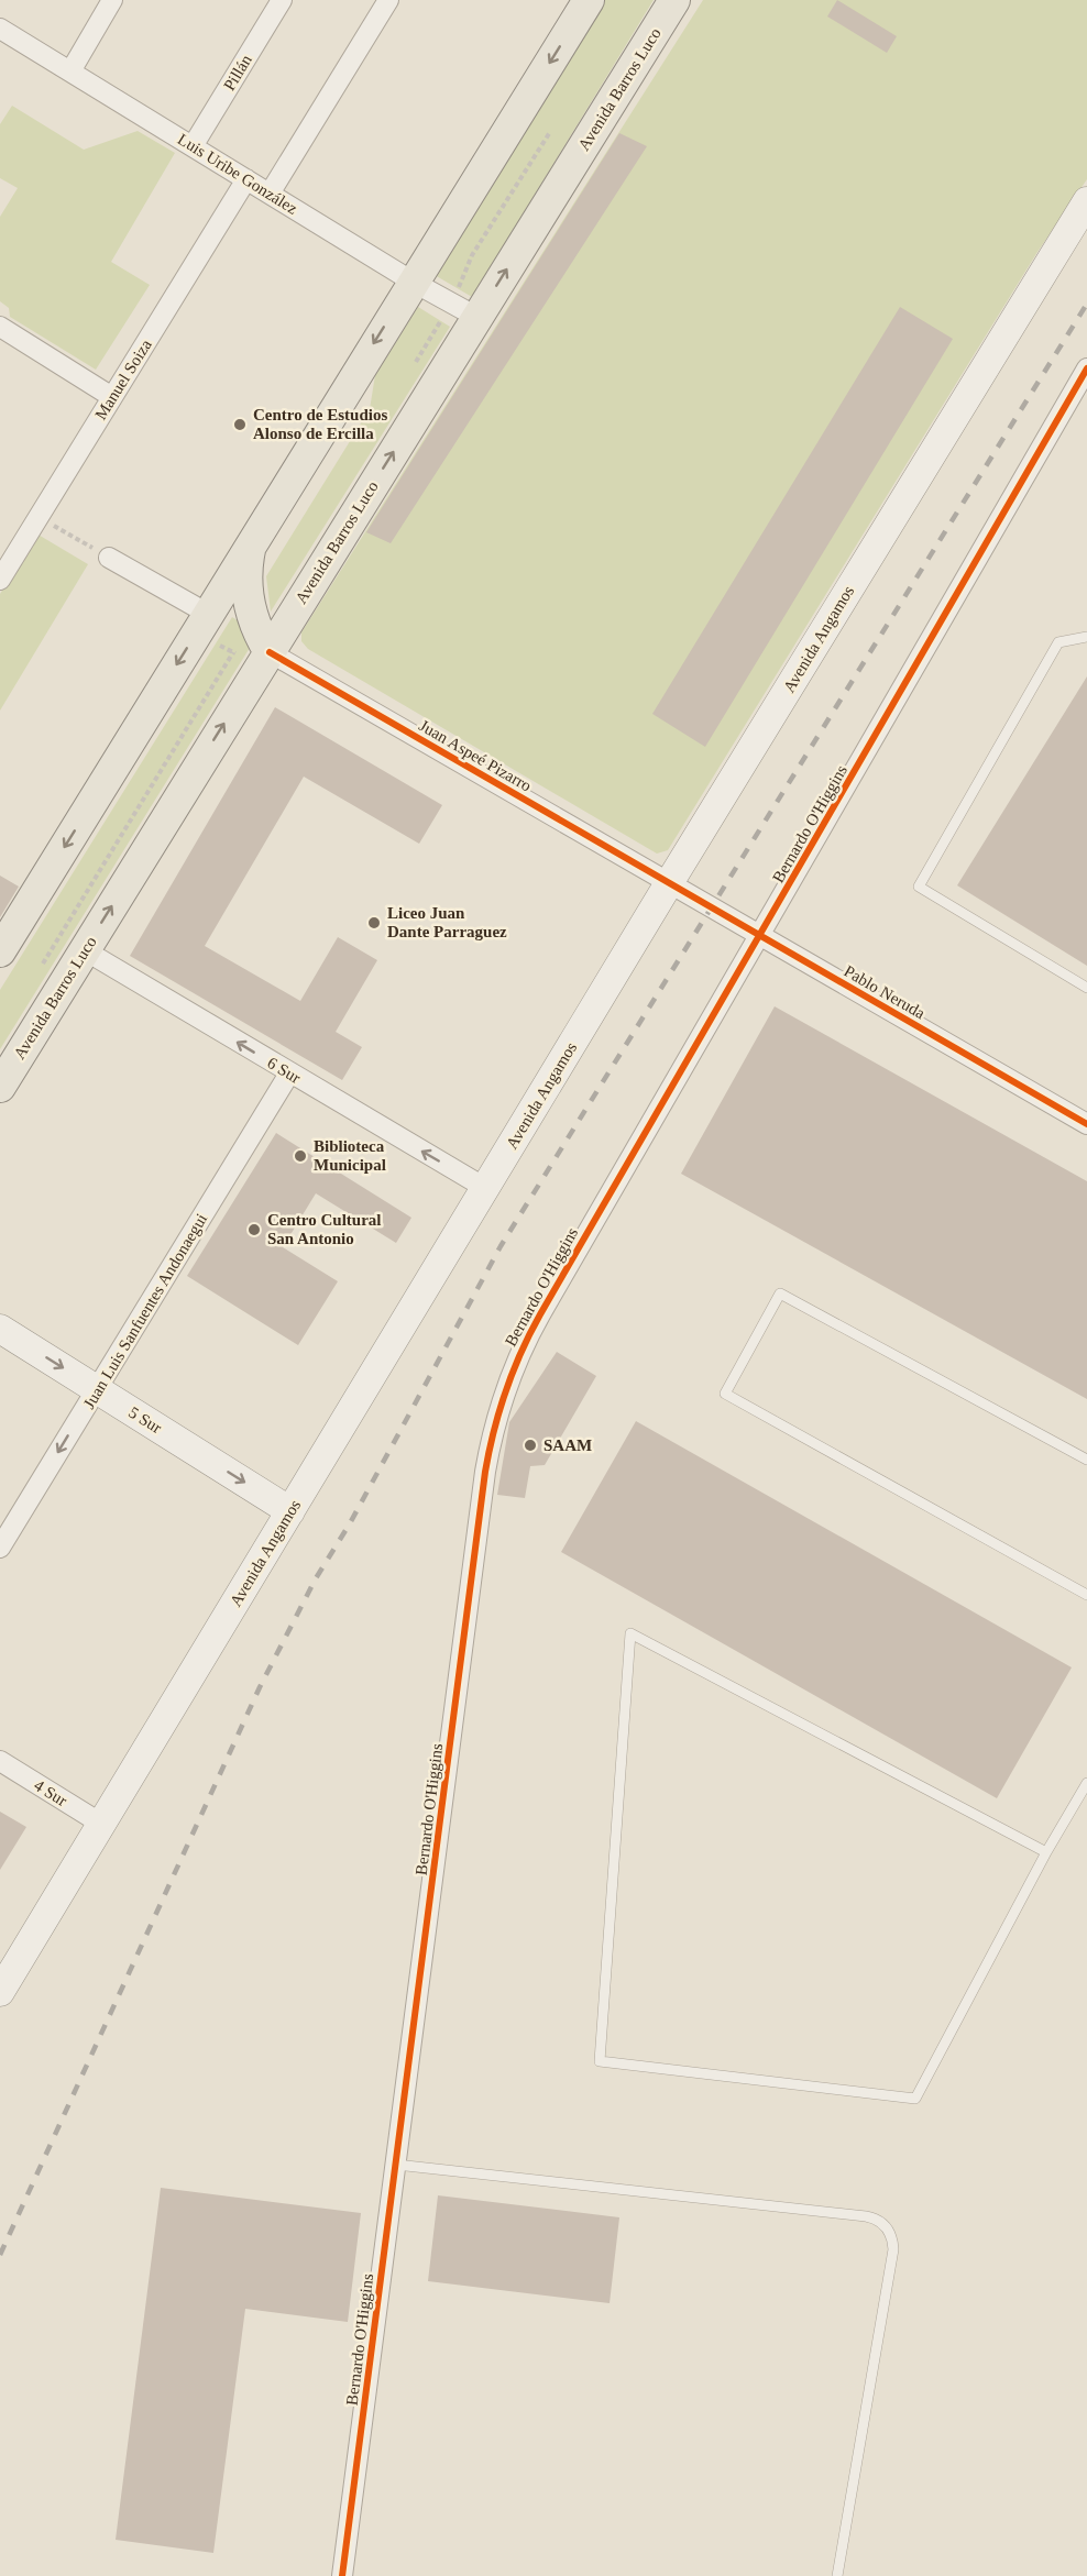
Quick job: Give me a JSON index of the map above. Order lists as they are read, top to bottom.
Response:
{
  "streets": {
    "main road": ["Avenida Barros Luco"],
    "street": [
      "Pillán",
      "Luis Uribe González",
      "Manuel Soiza",
      "Avenida Angamos",
      "Juan Aspeé Pizarro",
      "Bernardo O'Higgins",
      "Pablo Neruda",
      "6 Sur",
      "Juan Luis Sanfuentes Andonaegui",
      "5 Sur",
      "4 Sur"
    ]
  },
  "crossings": [
    ["Pillán", "Luis Uribe González"],
    ["Avenida Barros Luco", "Luis Uribe González"],
    ["Avenida Barros Luco", "Juan Aspeé Pizarro"],
    ["Avenida Barros Luco", "6 Sur"],
    ["Luis Uribe González", "Manuel Soiza"],
    ["Avenida Angamos", "Juan Aspeé Pizarro"],
    ["Avenida Angamos", "Pablo Neruda"],
    ["Avenida Angamos", "6 Sur"],
    ["Avenida Angamos", "5 Sur"],
    ["Avenida Angamos", "4 Sur"],
    ["Juan Aspeé Pizarro", "Pablo Neruda"],
    ["Bernardo O'Higgins", "Pablo Neruda"],
    ["6 Sur", "Juan Luis Sanfuentes Andonaegui"],
    ["Juan Luis Sanfuentes Andonaegui", "5 Sur"]
  ],
  "one_way": ["6 Sur", "5 Sur"],
  "places": [
    "Centro de Estudios Alonso de Ercilla",
    "Liceo Juan Dante Parraguez",
    "Biblioteca Municipal",
    "Centro Cultural San Antonio",
    "SAAM"
  ]
}
